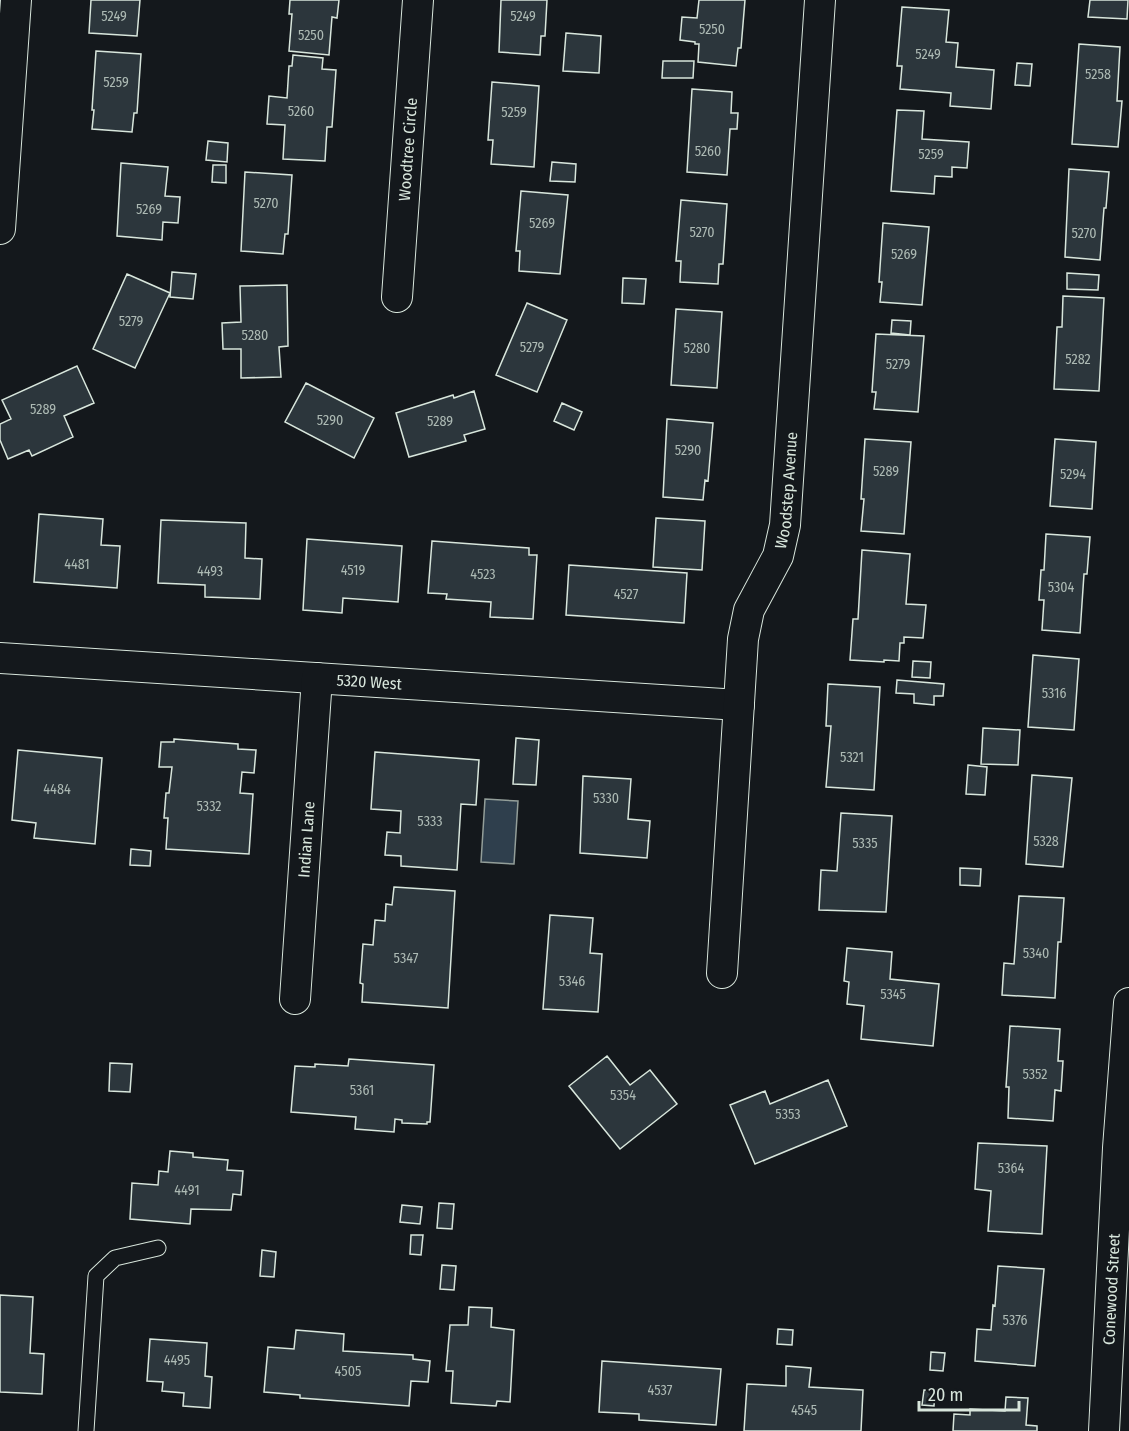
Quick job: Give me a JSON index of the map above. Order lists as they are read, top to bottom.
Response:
{
  "streets": {
    "street": [
      "Woodtree Circle",
      "Woodstep Avenue",
      "5320 West",
      "Indian Lane",
      "Conewood Street"
    ]
  },
  "crossings": [
    ["Woodstep Avenue", "5320 West"],
    ["5320 West", "Indian Lane"]
  ],
  "house_numbers": [
    "5249",
    "5249",
    "5250",
    "5250",
    "5249",
    "5258",
    "5259",
    "5260",
    "5259",
    "5260",
    "5259",
    "5270",
    "5269",
    "5269",
    "5270",
    "5270",
    "5269",
    "5279",
    "5280",
    "5279",
    "5280",
    "5282",
    "5279",
    "5289",
    "5290",
    "5289",
    "5290",
    "5289",
    "5294",
    "4481",
    "4519",
    "4493",
    "4523",
    "5304",
    "4527",
    "5316",
    "5321",
    "4484",
    "5330",
    "5332",
    "5333",
    "5328",
    "5335",
    "5340",
    "5347",
    "5346",
    "5345",
    "5352",
    "5361",
    "5354",
    "5353",
    "5364",
    "4491",
    "5376",
    "4495",
    "4505",
    "4537",
    "4545"
  ],
  "scale_bar": "20 m"
}
